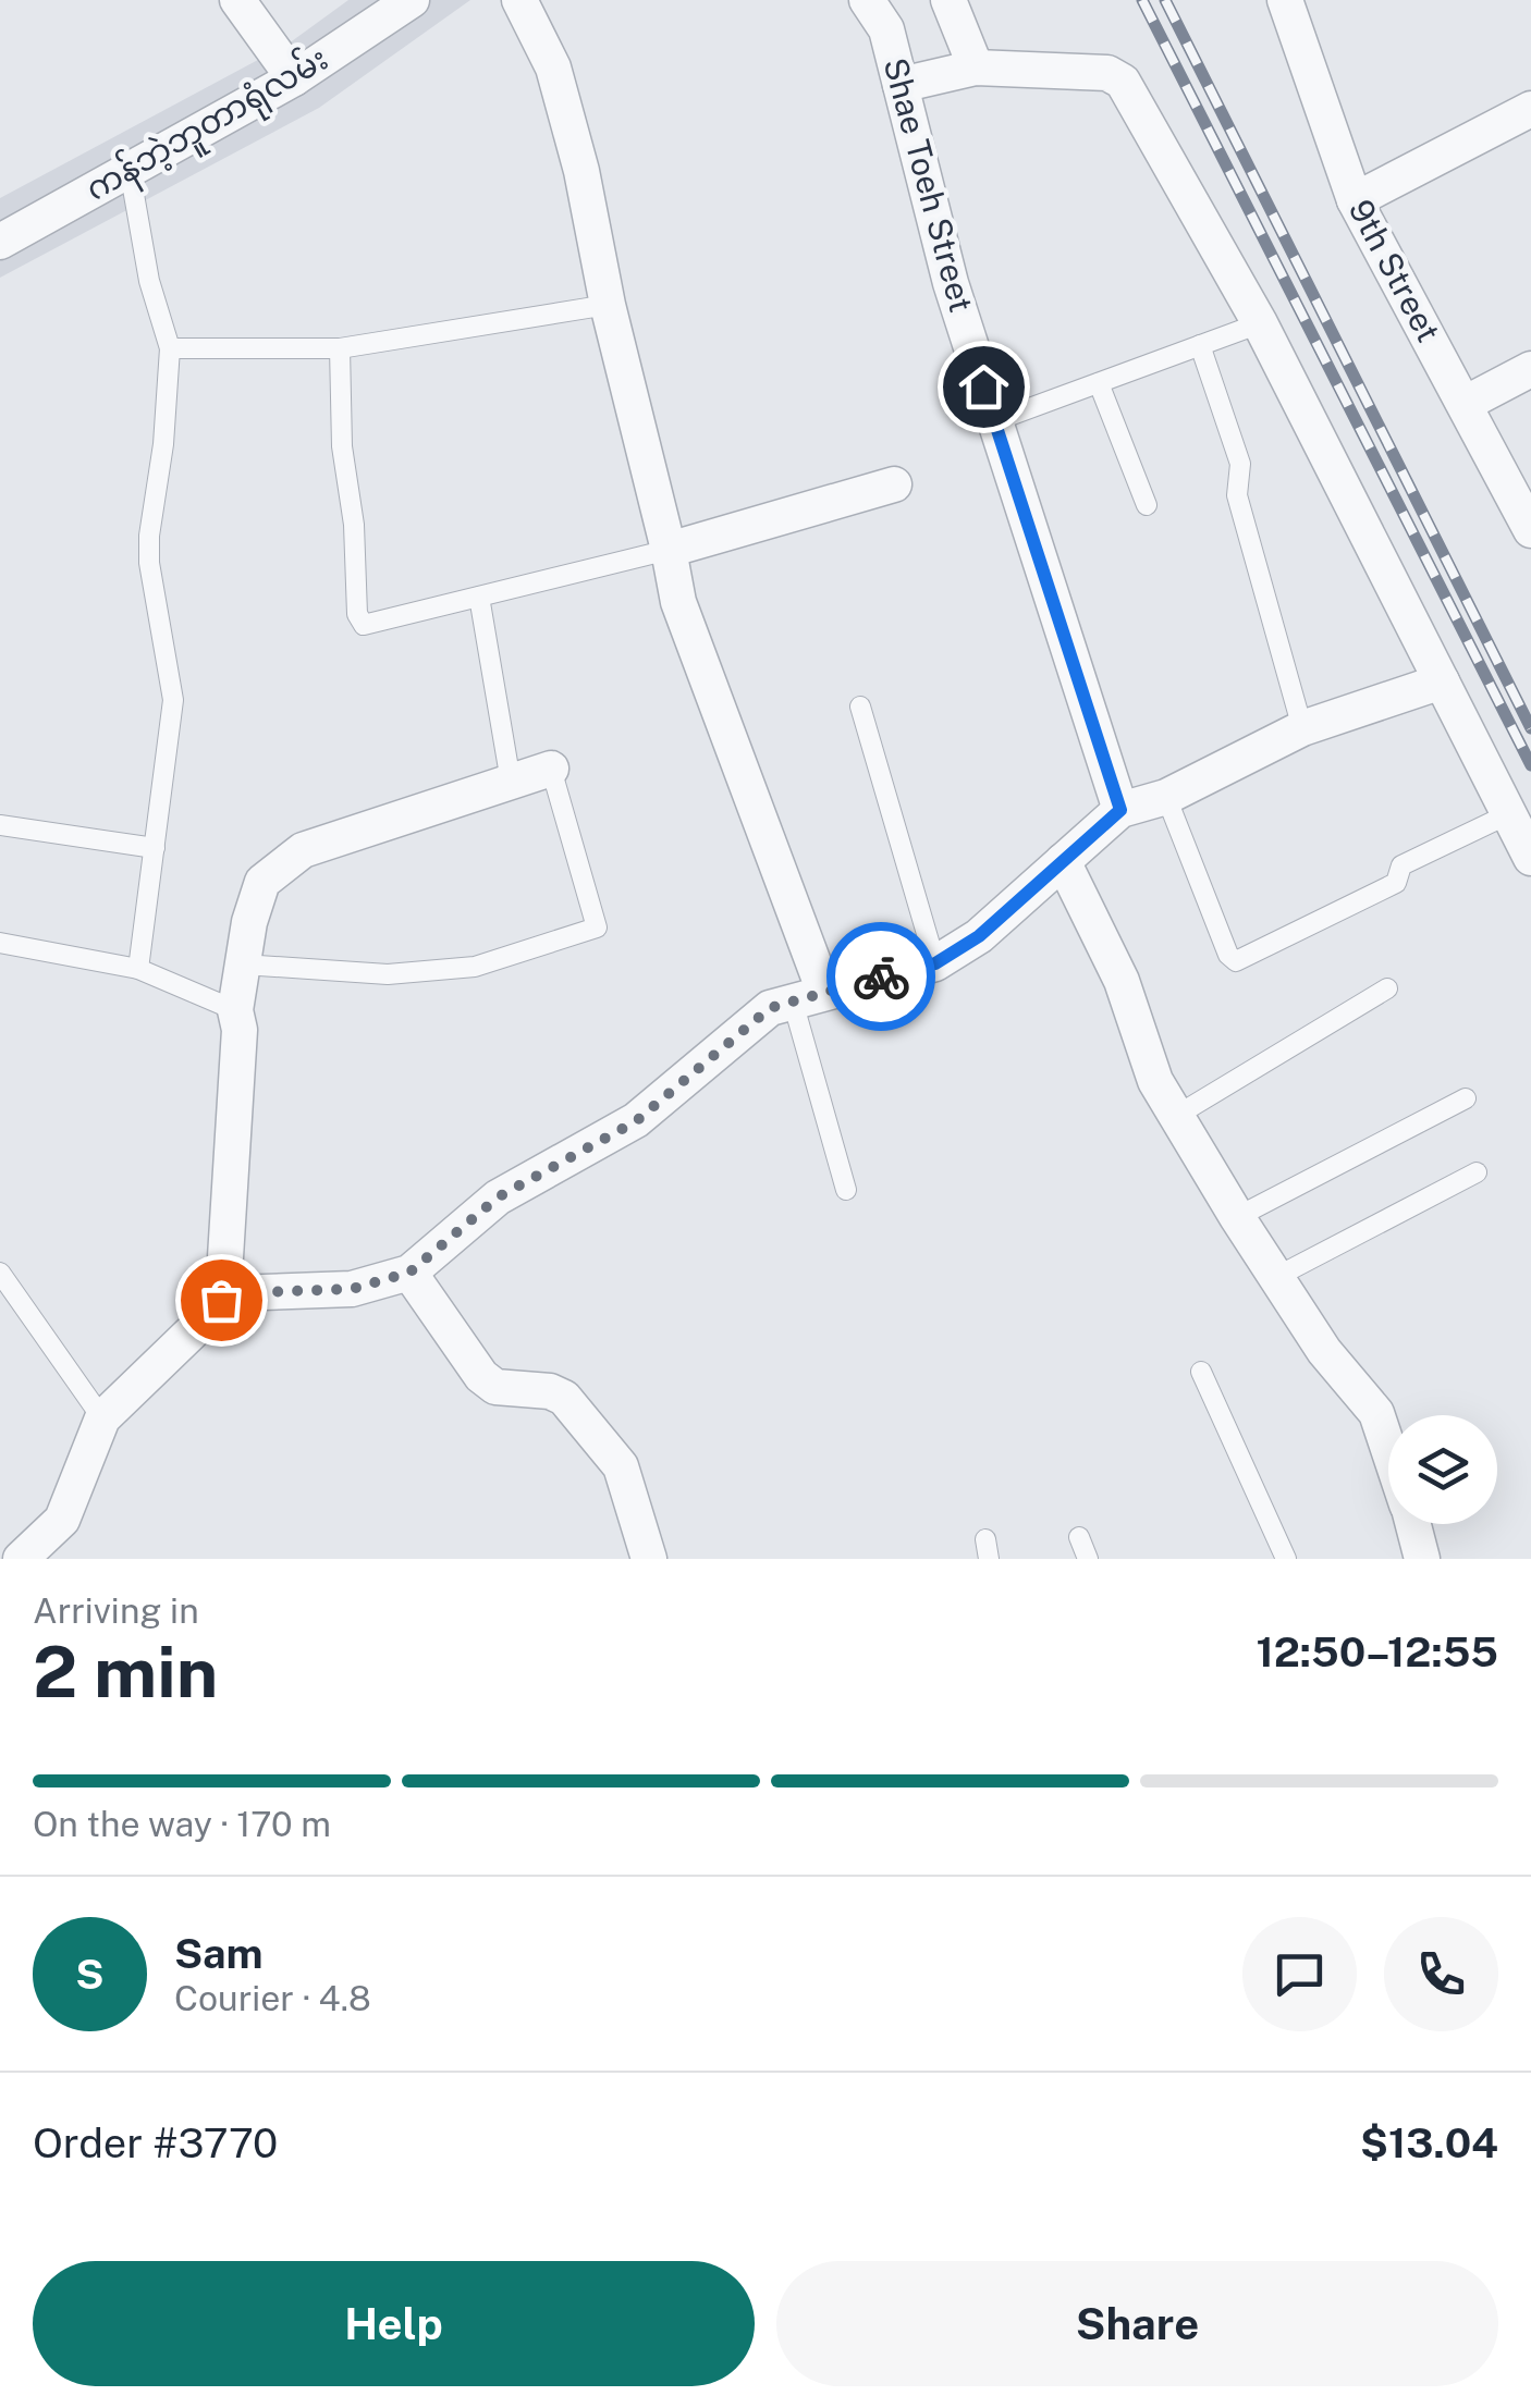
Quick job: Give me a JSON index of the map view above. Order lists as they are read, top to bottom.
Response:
{
  "streets": {
    "street": ["ကန်ဘဲ့ဘူတာရုံလမ်း", "Shae Toeh Street", "9th Street"]
  },
  "page": {
    "heading": ["2 min", "Arriving in", "12:50–12:55"],
    "panel": [
      "Sam",
      "Courier · 4.8",
      "Order #3770",
      "$13.04"
    ],
    "bar": "On the way · 170 m",
    "round": "S",
    "buttons": ["Help", "Share"]
  }
}
